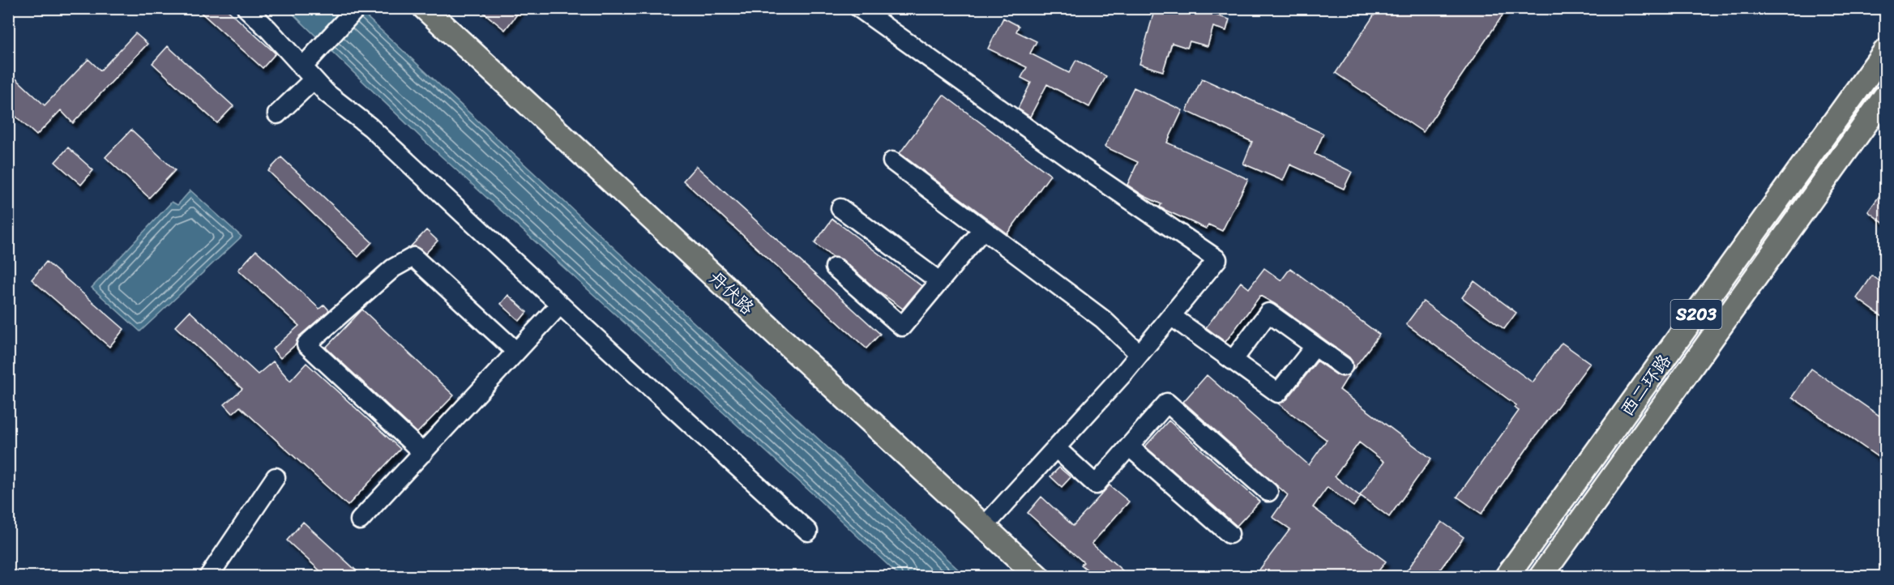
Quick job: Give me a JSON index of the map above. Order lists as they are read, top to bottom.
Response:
{
  "streets": {
    "main road": ["丹伏路", "S203", "西二环路"]
  }
}
